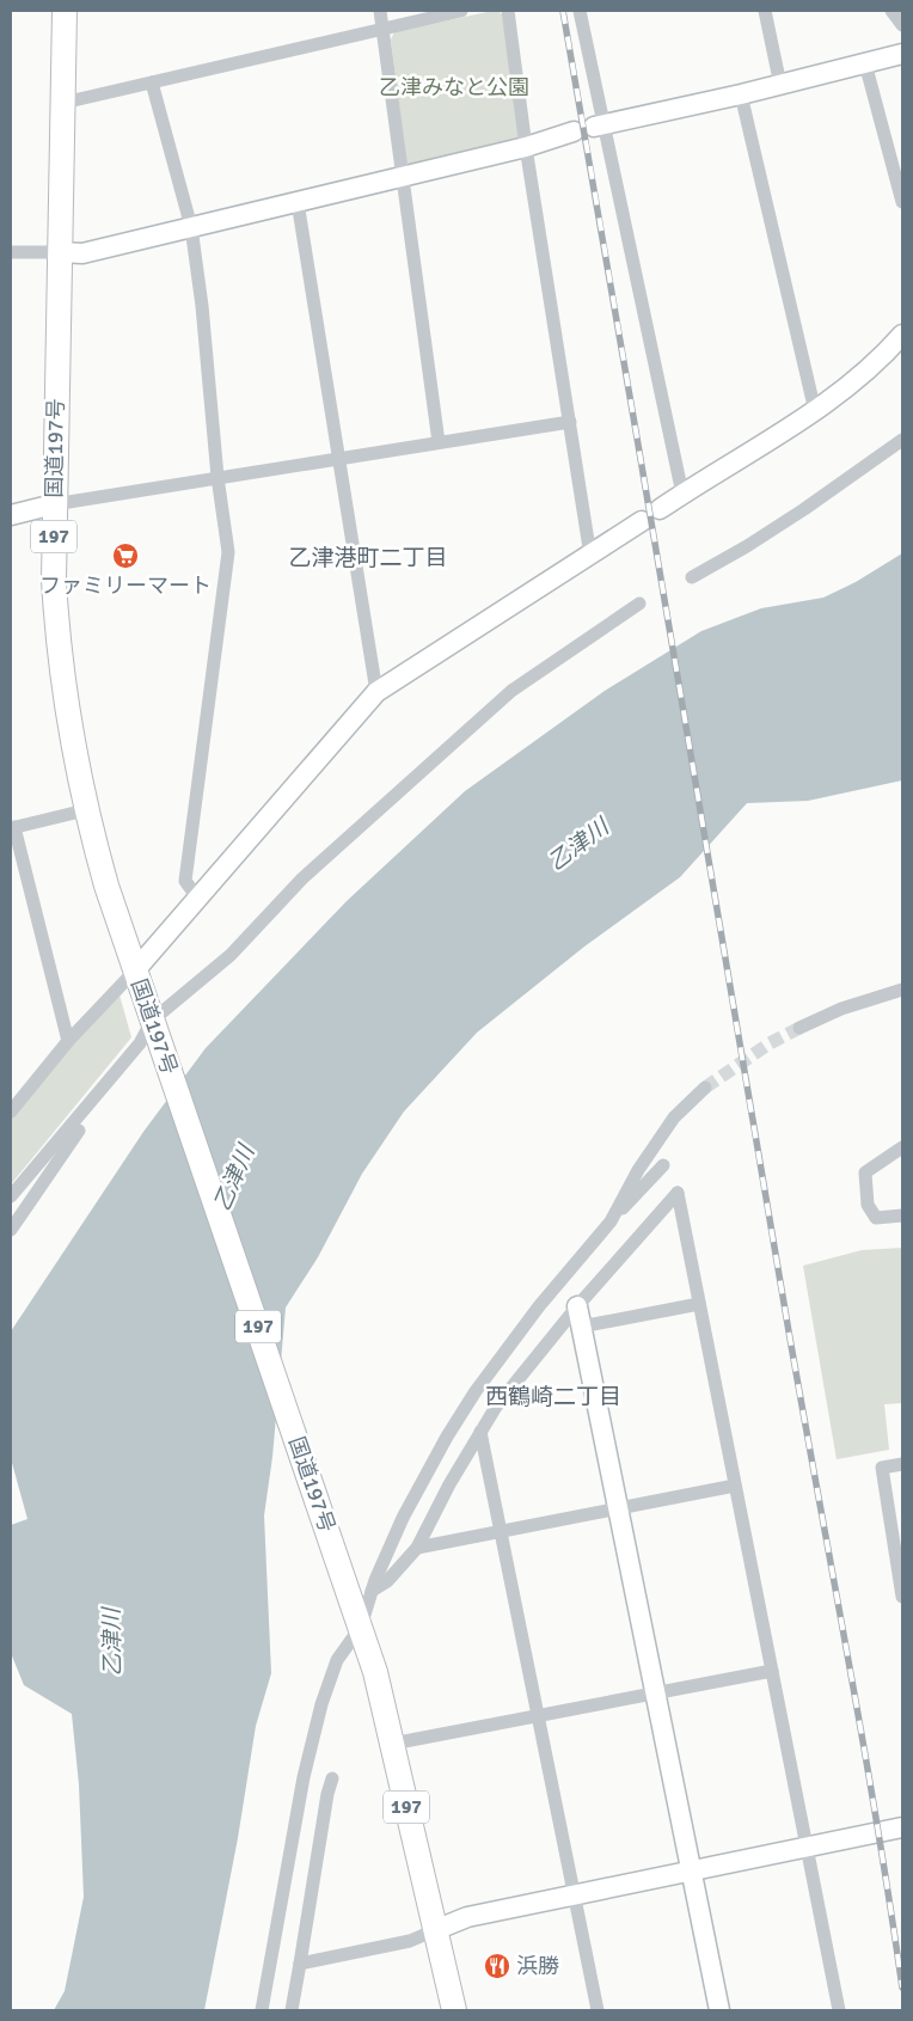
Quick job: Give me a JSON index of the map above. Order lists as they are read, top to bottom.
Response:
{
  "streets": {
    "highway": ["国道197号", "197"]
  },
  "districts": ["乙津港町二丁目", "西鶴崎二丁目"],
  "water": ["乙津川"],
  "parks": ["乙津みなと公園"],
  "places": {
    "supermarket": ["ファミリーマート"],
    "restaurant": ["浜勝"]
  }
}
